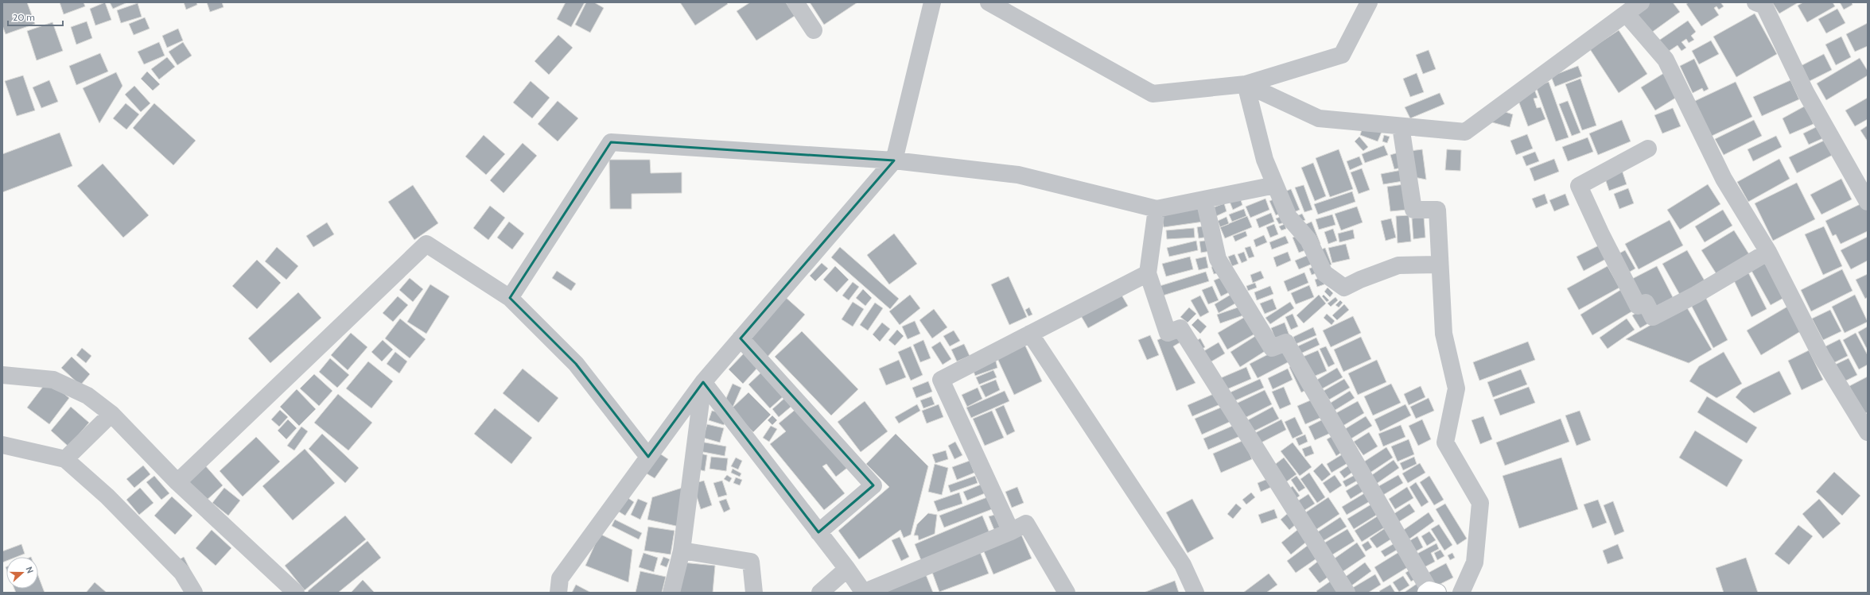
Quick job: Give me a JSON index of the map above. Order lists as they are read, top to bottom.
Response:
{
  "scale_bar": "20 m",
  "north": "right"
}
